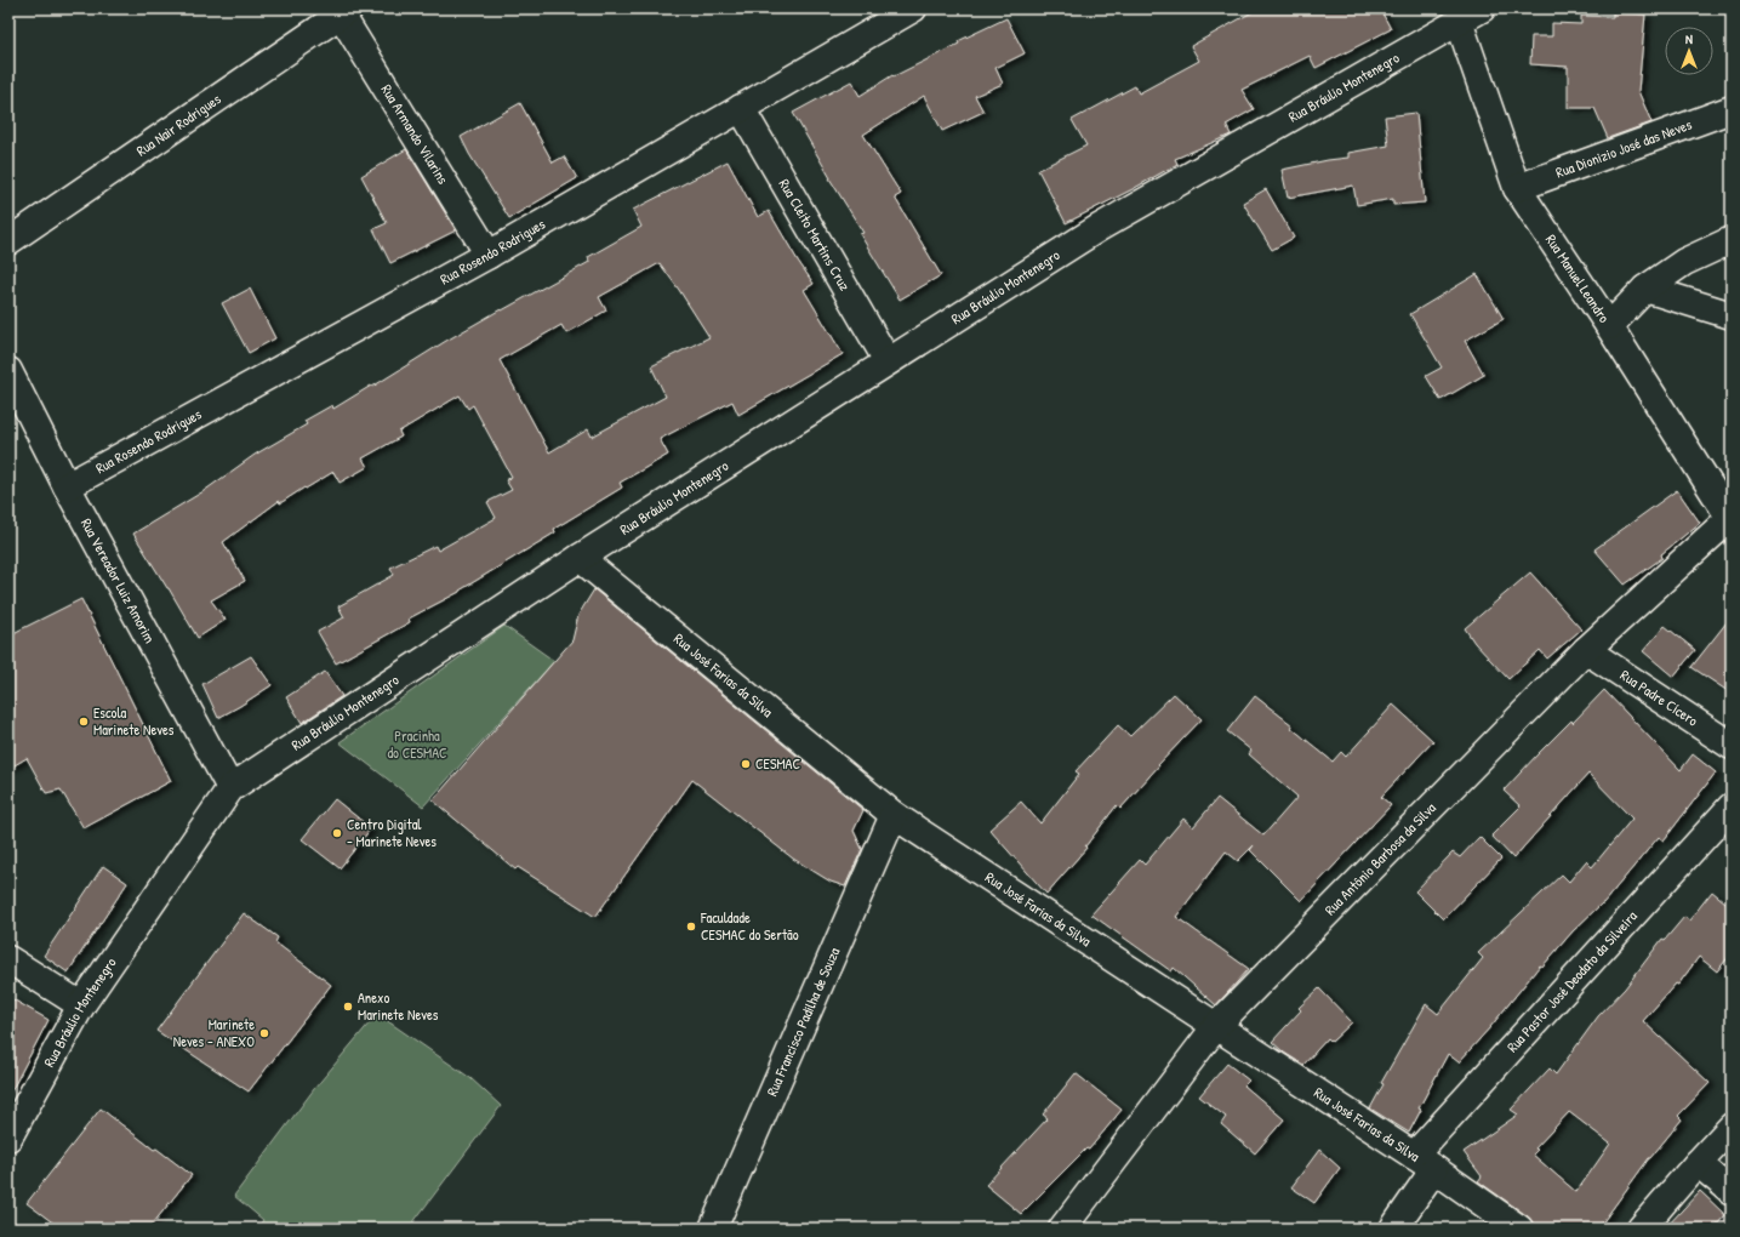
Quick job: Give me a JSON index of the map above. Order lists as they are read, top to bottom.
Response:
{
  "streets": {
    "street": [
      "Rua Bráulio Montenegro",
      "Rua Nair Rodrigues",
      "Rua Armando Vilarins",
      "Rua Dionizio José das Neves",
      "Rua Cleito Martins Cruz",
      "Rua Rosendo Rodrigues",
      "Rua Manuel Leandro",
      "Rua Vereador Luiz Amorim",
      "Rua José Farias da Silva",
      "Rua Padre Cícero",
      "Rua Antônio Barbosa da Silva",
      "Rua Pastor José Deodato da Silveira",
      "Rua Francisco Padilha de Souza"
    ]
  },
  "crossings": [
    ["Rua Bráulio Montenegro", "Rua Cleito Martins Cruz"],
    ["Rua Bráulio Montenegro", "Rua Manuel Leandro"],
    ["Rua Bráulio Montenegro", "Rua Vereador Luiz Amorim"],
    ["Rua Bráulio Montenegro", "Rua José Farias da Silva"],
    ["Rua Nair Rodrigues", "Rua Armando Vilarins"],
    ["Rua Armando Vilarins", "Rua Rosendo Rodrigues"],
    ["Rua Dionizio José das Neves", "Rua Manuel Leandro"],
    ["Rua Cleito Martins Cruz", "Rua Rosendo Rodrigues"],
    ["Rua Rosendo Rodrigues", "Rua Vereador Luiz Amorim"],
    ["Rua Manuel Leandro", "Rua Antônio Barbosa da Silva"],
    ["Rua José Farias da Silva", "Rua Antônio Barbosa da Silva"],
    ["Rua José Farias da Silva", "Rua Pastor José Deodato da Silveira"],
    ["Rua José Farias da Silva", "Rua Francisco Padilha de Souza"],
    ["Rua Padre Cícero", "Rua Antônio Barbosa da Silva"]
  ],
  "parks": ["Pracinha do CESMAC"],
  "places": [
    "Escola Marinete Neves",
    "CESMAC",
    "Centro Digital - Marinete Neves",
    "Faculdade CESMAC do Sertão",
    "Anexo Marinete Neves",
    "Marinete Neves - ANEXO"
  ],
  "north": "top"
}
